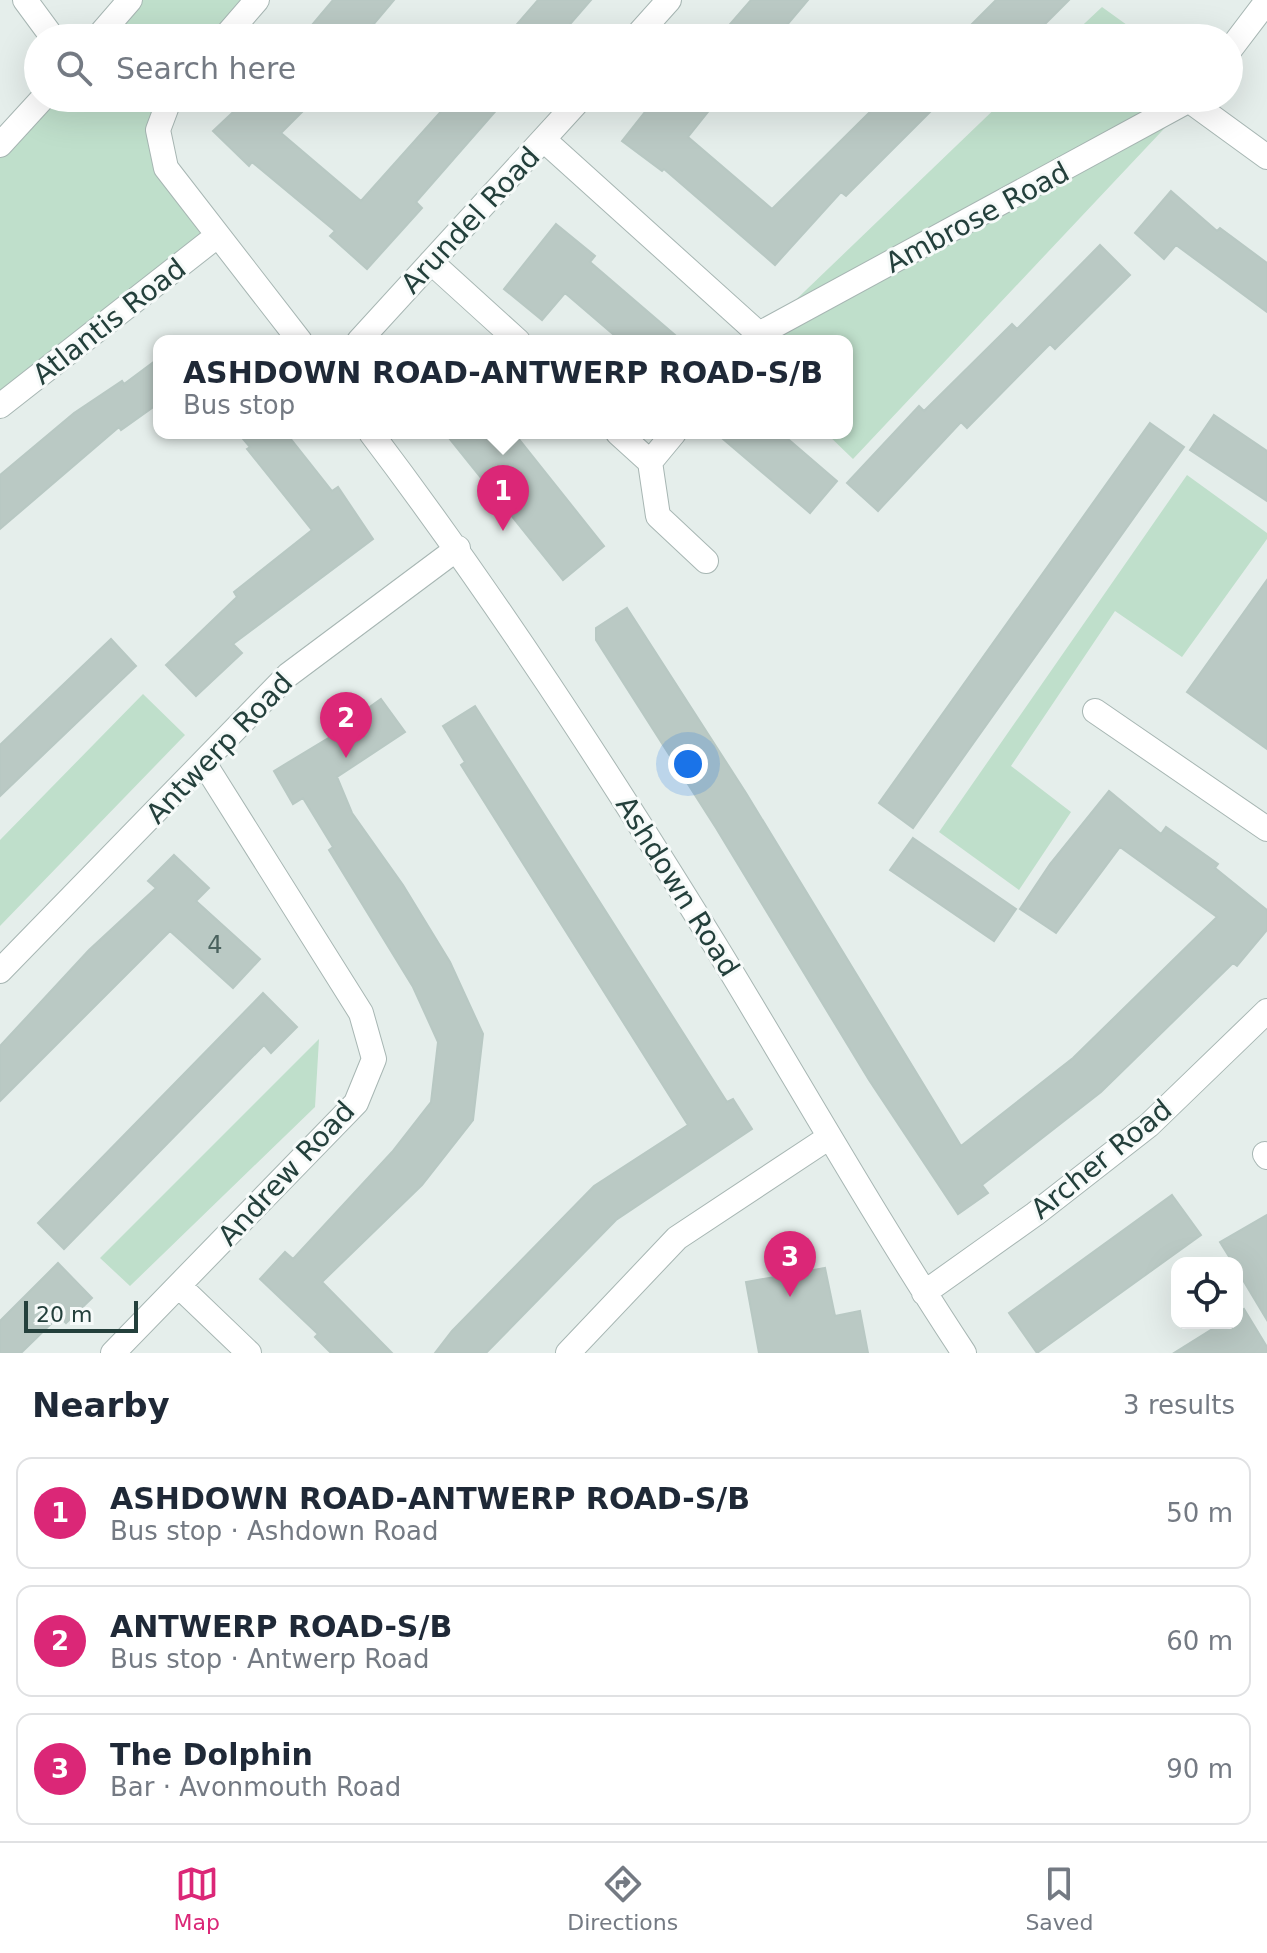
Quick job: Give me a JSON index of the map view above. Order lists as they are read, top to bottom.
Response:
{
  "streets": {
    "street": [
      "Ambrose Road",
      "Arundel Road",
      "Atlantis Road",
      "Antwerp Road",
      "Ashdown Road",
      "Archer Road",
      "Andrew Road"
    ]
  },
  "crossings": [
    ["Ambrose Road", "Arundel Road"],
    ["Antwerp Road", "Ashdown Road"],
    ["Antwerp Road", "Andrew Road"],
    ["Ashdown Road", "Archer Road"]
  ],
  "house_numbers": ["4"],
  "scale_bar": "20 m",
  "page": {
    "search": "Search here",
    "popup": ["ASHDOWN ROAD-ANTWERP ROAD-S/B", "Bus stop"],
    "pins": ["1", "2", "3"],
    "scale": "20 m",
    "heading": ["Nearby", "3 results"],
    "list": [
      {
        "mark": "1",
        "name": "ASHDOWN ROAD-ANTWERP ROAD-S/B",
        "note": "Bus stop · Ashdown Road",
        "value": "50 m"
      },
      {
        "mark": "2",
        "name": "ANTWERP ROAD-S/B",
        "note": "Bus stop · Antwerp Road",
        "value": "60 m"
      },
      {
        "mark": "3",
        "name": "The Dolphin",
        "note": "Bar · Avonmouth Road",
        "value": "90 m"
      }
    ],
    "nav": ["Map", "Directions", "Saved"]
  }
}
